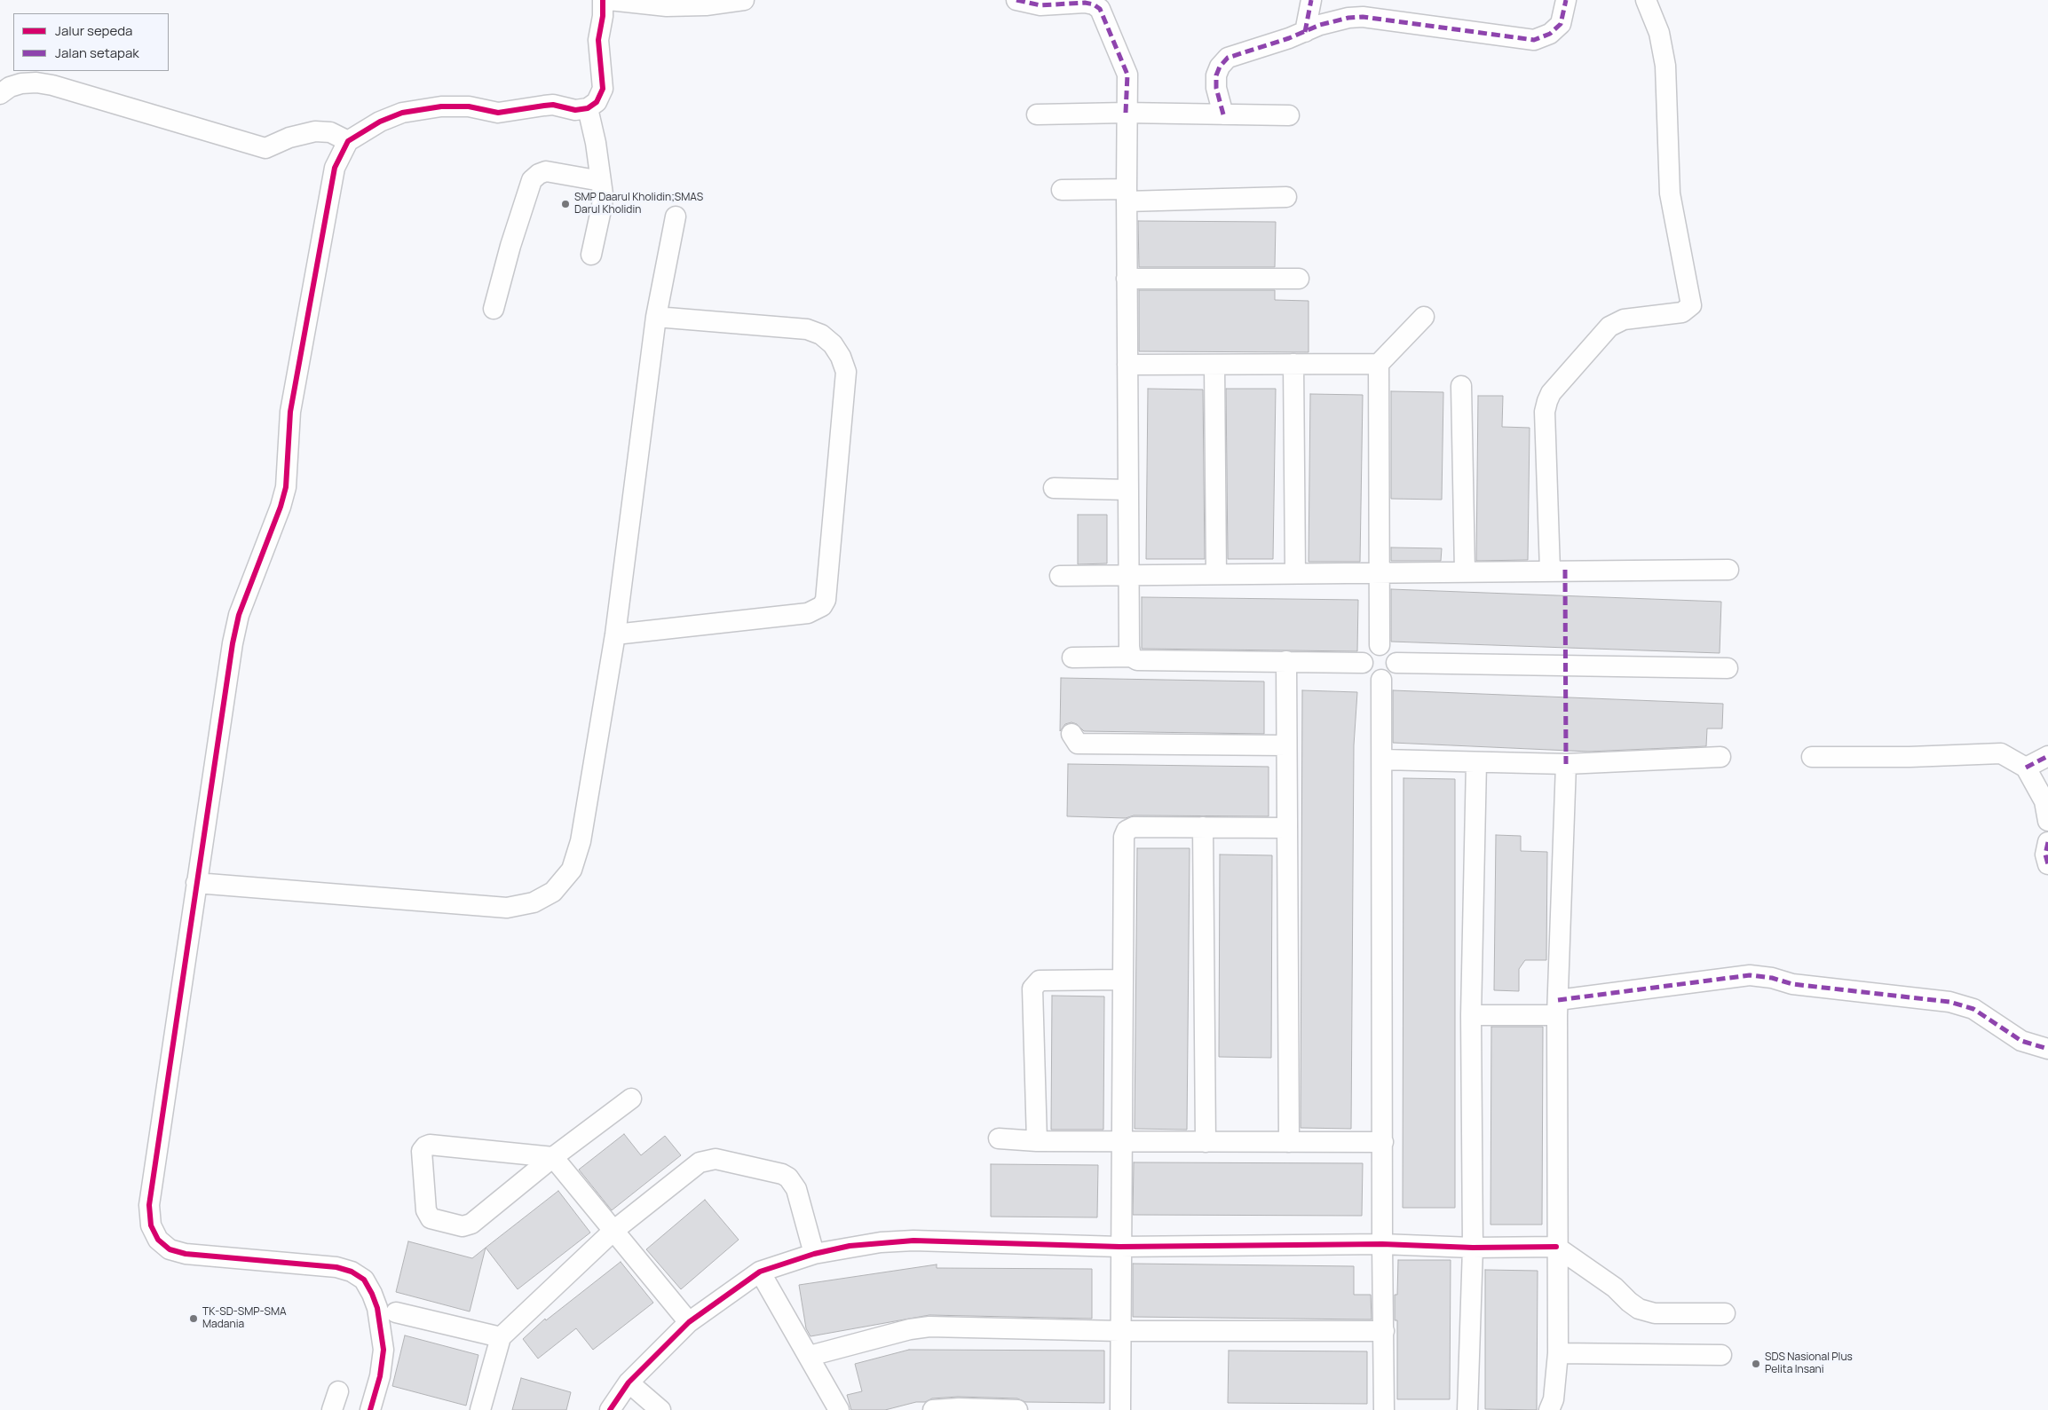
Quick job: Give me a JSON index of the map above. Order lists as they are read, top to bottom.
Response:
{
  "places": ["SMP Daarul Kholidin;SMAS Darul Kholidin", "TK-SD-SMP-SMA Madania", "SDS Nasional Plus Pelita Insani"],
  "legend": ["Jalur sepeda", "Jalan setapak"]
}
